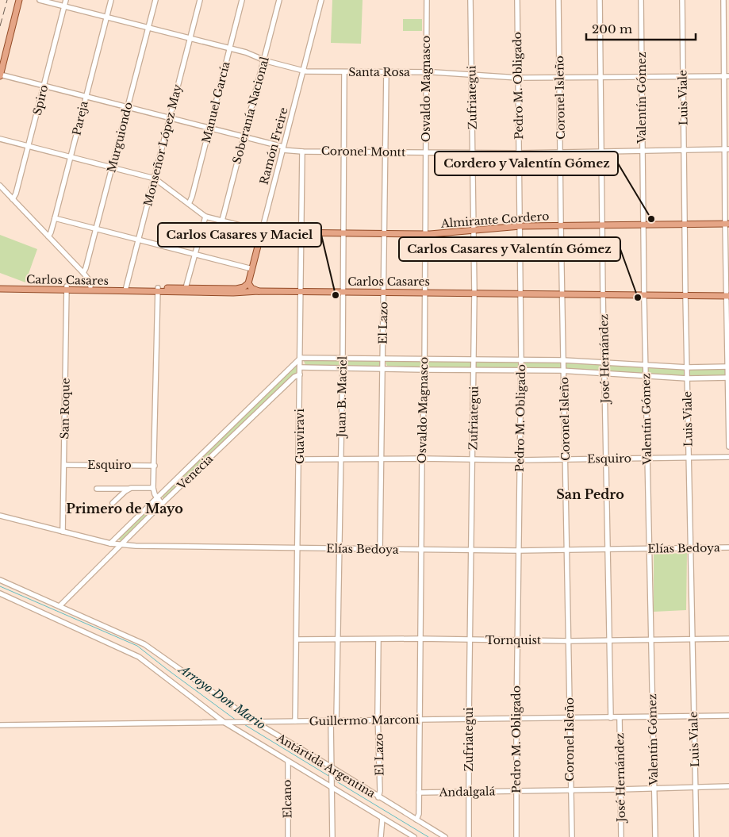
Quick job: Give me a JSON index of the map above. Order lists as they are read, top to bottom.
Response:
{
  "streets": {
    "main road": ["Ramón Freire", "Almirante Cordero", "Carlos Casares"],
    "street": [
      "Santa Rosa",
      "Pedro M. Obligado",
      "Osvaldo Magnasco",
      "Zufriategui",
      "Coronel Isleño",
      "Valentín Gómez",
      "Luis Viale",
      "Spiro",
      "Manuel García",
      "Soberanía Nacional",
      "Pareja",
      "Murguiondo",
      "Monseñor López May",
      "Coronel Montt",
      "El Lazo",
      "José Hernández",
      "Juan B. Maciel",
      "San Roque",
      "Guaviravi",
      "Esquiro",
      "Venecia",
      "Elías Bedoya",
      "Tornquist",
      "Guillermo Marconi",
      "Antártida Argentina",
      "Andalgalá",
      "Elcano"
    ]
  },
  "crossings": [
    ["Santa Rosa", "Pedro M. Obligado"],
    ["Santa Rosa", "Osvaldo Magnasco"],
    ["Santa Rosa", "Zufriategui"],
    ["Santa Rosa", "Coronel Isleño"],
    ["Santa Rosa", "Valentín Gómez"],
    ["Santa Rosa", "Luis Viale"],
    ["Santa Rosa", "Spiro"],
    ["Santa Rosa", "Manuel García"],
    ["Santa Rosa", "Soberanía Nacional"],
    ["Santa Rosa", "Pareja"],
    ["Santa Rosa", "Murguiondo"],
    ["Santa Rosa", "Monseñor López May"],
    ["Santa Rosa", "Ramón Freire"],
    ["Santa Rosa", "El Lazo"],
    ["Santa Rosa", "José Hernández"],
    ["Santa Rosa", "Juan B. Maciel"],
    ["Pedro M. Obligado", "Coronel Montt"],
    ["Pedro M. Obligado", "Almirante Cordero"],
    ["Pedro M. Obligado", "Carlos Casares"],
    ["Pedro M. Obligado", "Esquiro"],
    ["Pedro M. Obligado", "Elías Bedoya"],
    ["Pedro M. Obligado", "Tornquist"],
    ["Pedro M. Obligado", "Guillermo Marconi"],
    ["Pedro M. Obligado", "Andalgalá"],
    ["Osvaldo Magnasco", "Coronel Montt"],
    ["Osvaldo Magnasco", "Almirante Cordero"],
    ["Osvaldo Magnasco", "Carlos Casares"],
    ["Osvaldo Magnasco", "Esquiro"],
    ["Osvaldo Magnasco", "Elías Bedoya"],
    ["Osvaldo Magnasco", "Tornquist"],
    ["Osvaldo Magnasco", "Guillermo Marconi"],
    ["Osvaldo Magnasco", "Antártida Argentina"],
    ["Osvaldo Magnasco", "Andalgalá"],
    ["Zufriategui", "Coronel Montt"],
    ["Zufriategui", "Almirante Cordero"],
    ["Zufriategui", "Carlos Casares"],
    ["Zufriategui", "Esquiro"],
    ["Zufriategui", "Elías Bedoya"],
    ["Zufriategui", "Tornquist"],
    ["Zufriategui", "Guillermo Marconi"],
    ["Zufriategui", "Andalgalá"],
    ["Coronel Isleño", "Coronel Montt"],
    ["Coronel Isleño", "Almirante Cordero"],
    ["Coronel Isleño", "Carlos Casares"],
    ["Coronel Isleño", "Esquiro"],
    ["Coronel Isleño", "Elías Bedoya"],
    ["Coronel Isleño", "Tornquist"],
    ["Coronel Isleño", "Guillermo Marconi"],
    ["Coronel Isleño", "Andalgalá"],
    ["Valentín Gómez", "Coronel Montt"],
    ["Valentín Gómez", "Almirante Cordero"],
    ["Valentín Gómez", "Carlos Casares"],
    ["Valentín Gómez", "Esquiro"],
    ["Valentín Gómez", "Elías Bedoya"],
    ["Valentín Gómez", "Tornquist"],
    ["Valentín Gómez", "Guillermo Marconi"],
    ["Valentín Gómez", "Andalgalá"],
    ["Luis Viale", "Coronel Montt"],
    ["Luis Viale", "Almirante Cordero"],
    ["Luis Viale", "Carlos Casares"],
    ["Luis Viale", "Esquiro"],
    ["Luis Viale", "Elías Bedoya"],
    ["Luis Viale", "Tornquist"],
    ["Luis Viale", "Guillermo Marconi"],
    ["Luis Viale", "Andalgalá"],
    ["Spiro", "Coronel Montt"],
    ["Manuel García", "Coronel Montt"],
    ["Soberanía Nacional", "Coronel Montt"],
    ["Pareja", "Coronel Montt"],
    ["Murguiondo", "Coronel Montt"],
    ["Monseñor López May", "Coronel Montt"],
    ["Monseñor López May", "Carlos Casares"],
    ["Ramón Freire", "Coronel Montt"],
    ["Ramón Freire", "Almirante Cordero"],
    ["Ramón Freire", "Carlos Casares"],
    ["Coronel Montt", "El Lazo"],
    ["Coronel Montt", "José Hernández"],
    ["Coronel Montt", "Juan B. Maciel"],
    ["Coronel Montt", "Guaviravi"],
    ["Almirante Cordero", "El Lazo"],
    ["Almirante Cordero", "José Hernández"],
    ["Almirante Cordero", "Juan B. Maciel"],
    ["Almirante Cordero", "Guaviravi"],
    ["Carlos Casares", "El Lazo"],
    ["Carlos Casares", "José Hernández"],
    ["Carlos Casares", "Juan B. Maciel"],
    ["Carlos Casares", "San Roque"],
    ["Carlos Casares", "Guaviravi"],
    ["El Lazo", "Esquiro"],
    ["El Lazo", "Elías Bedoya"],
    ["El Lazo", "Tornquist"],
    ["El Lazo", "Guillermo Marconi"],
    ["El Lazo", "Antártida Argentina"],
    ["José Hernández", "Esquiro"],
    ["José Hernández", "Elías Bedoya"],
    ["José Hernández", "Tornquist"],
    ["José Hernández", "Guillermo Marconi"],
    ["José Hernández", "Andalgalá"],
    ["Juan B. Maciel", "Esquiro"],
    ["Juan B. Maciel", "Elías Bedoya"],
    ["Juan B. Maciel", "Tornquist"],
    ["Juan B. Maciel", "Guillermo Marconi"],
    ["San Roque", "Esquiro"],
    ["San Roque", "Elías Bedoya"],
    ["Guaviravi", "Esquiro"],
    ["Guaviravi", "Venecia"],
    ["Guaviravi", "Elías Bedoya"],
    ["Guaviravi", "Tornquist"],
    ["Guaviravi", "Guillermo Marconi"],
    ["Venecia", "Elías Bedoya"],
    ["Venecia", "Antártida Argentina"],
    ["Guillermo Marconi", "Antártida Argentina"],
    ["Antártida Argentina", "Elcano"]
  ],
  "districts": ["San Pedro", "Primero de Mayo"],
  "water": ["Arroyo Don Mario"],
  "places": ["Cordero y Valentín Gómez", "Carlos Casares y Maciel", "Carlos Casares y Valentín Gómez"],
  "scale_bar": "200 m"
}
